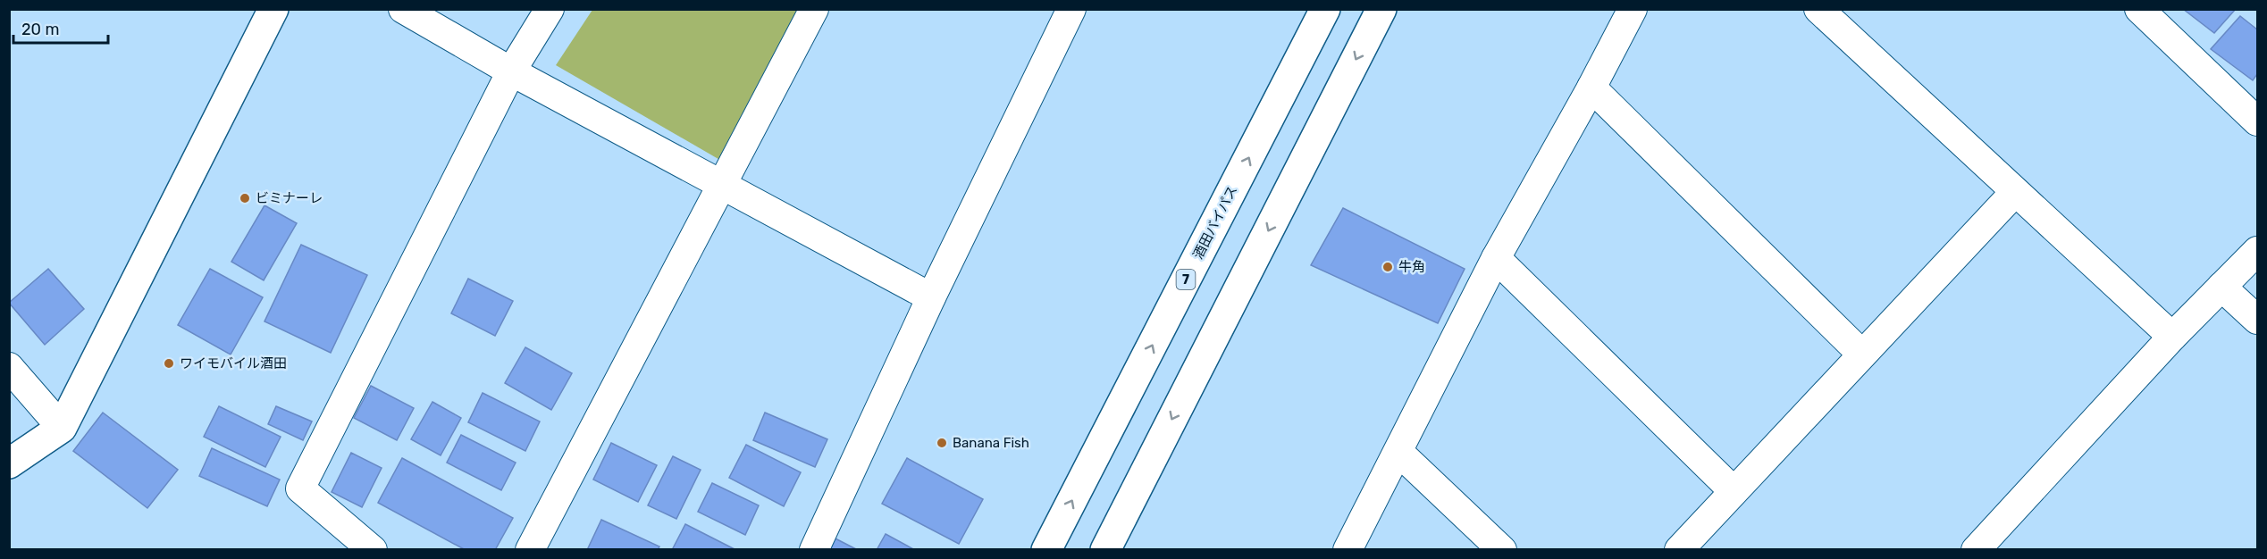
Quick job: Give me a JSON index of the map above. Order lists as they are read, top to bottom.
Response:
{
  "streets": {
    "main road": ["酒田バイパス", "7"]
  },
  "places": [
    "ビミナーレ",
    "牛角",
    "ワイモバイル酒田",
    "Banana Fish"
  ],
  "scale_bar": "20 m"
}
